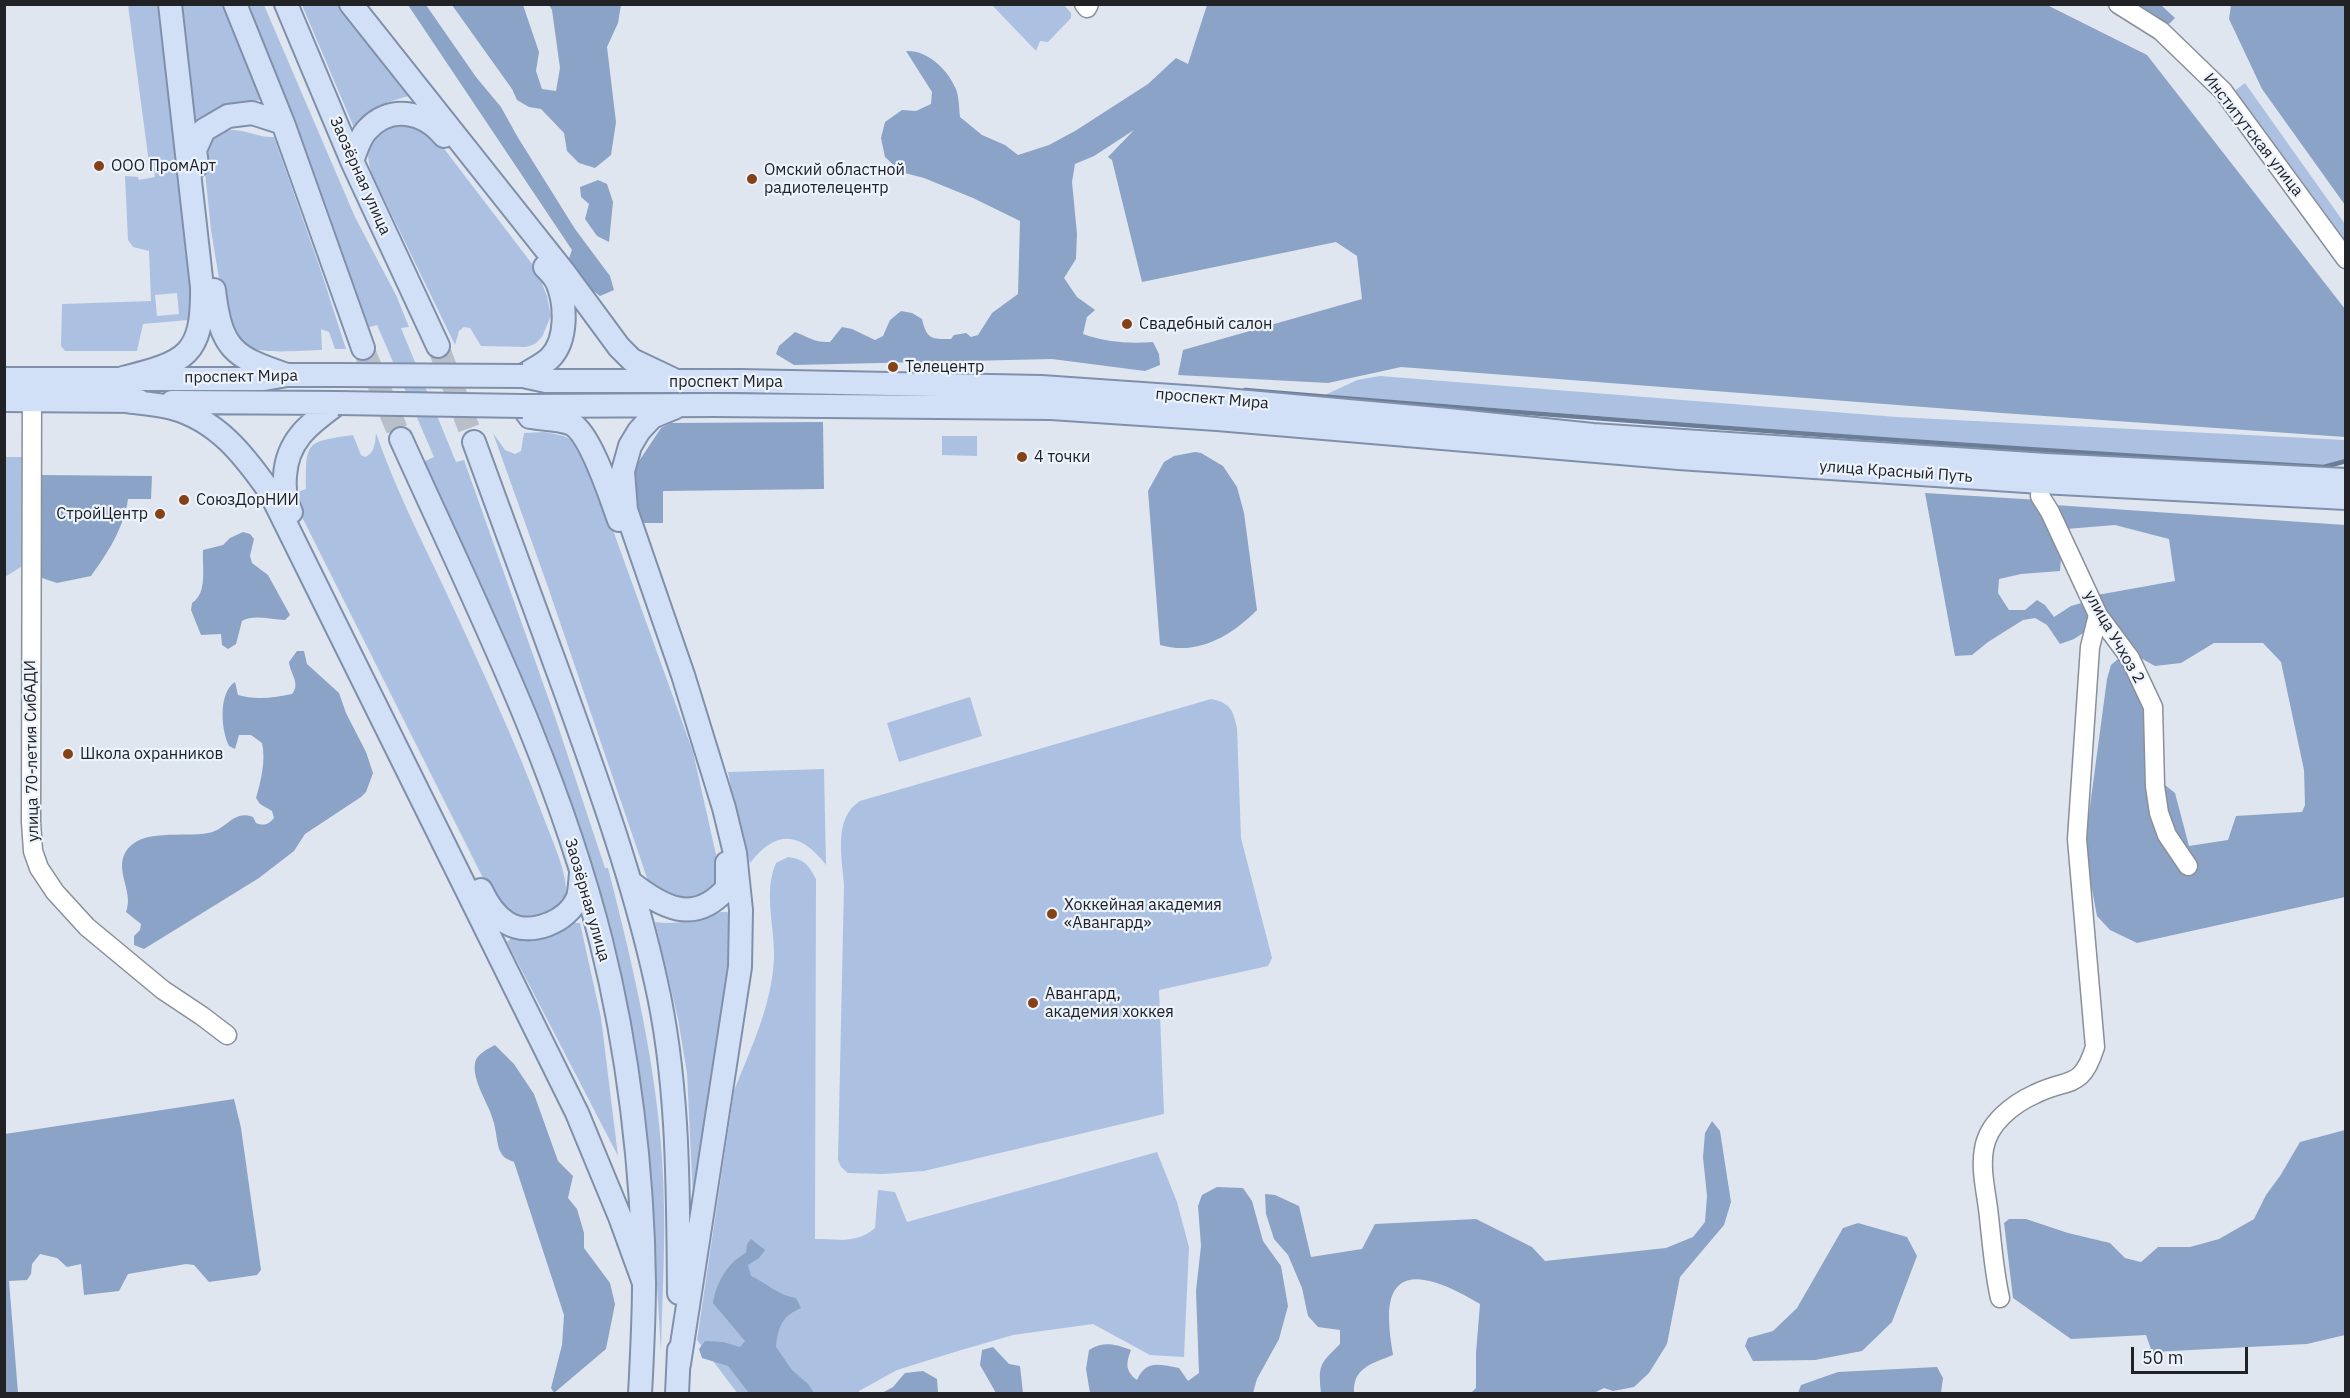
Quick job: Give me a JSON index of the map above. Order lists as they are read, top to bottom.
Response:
{
  "streets": {
    "main road": ["Заозёрная улица", "проспект Мира", "улица Красный Путь"],
    "street": ["Институтская улица", "улица Учхоз 2", "улица 70-летия СибАДИ"]
  },
  "crossings": [
    ["проспект Мира", "улица Красный Путь"],
    ["проспект Мира", "улица 70-летия СибАДИ"],
    ["улица Красный Путь", "улица Учхоз 2"]
  ],
  "places": [
    "ООО ПромАрт",
    "Омский областной радиотелецентр",
    "Свадебный салон",
    "Телецентр",
    "4 точки",
    "СоюзДорНИИ",
    "СтройЦентр",
    "Школа охранников",
    "Хоккейная академия «Авангард»",
    "Авангард, академия хоккея"
  ],
  "scale_bar": "50 m"
}
